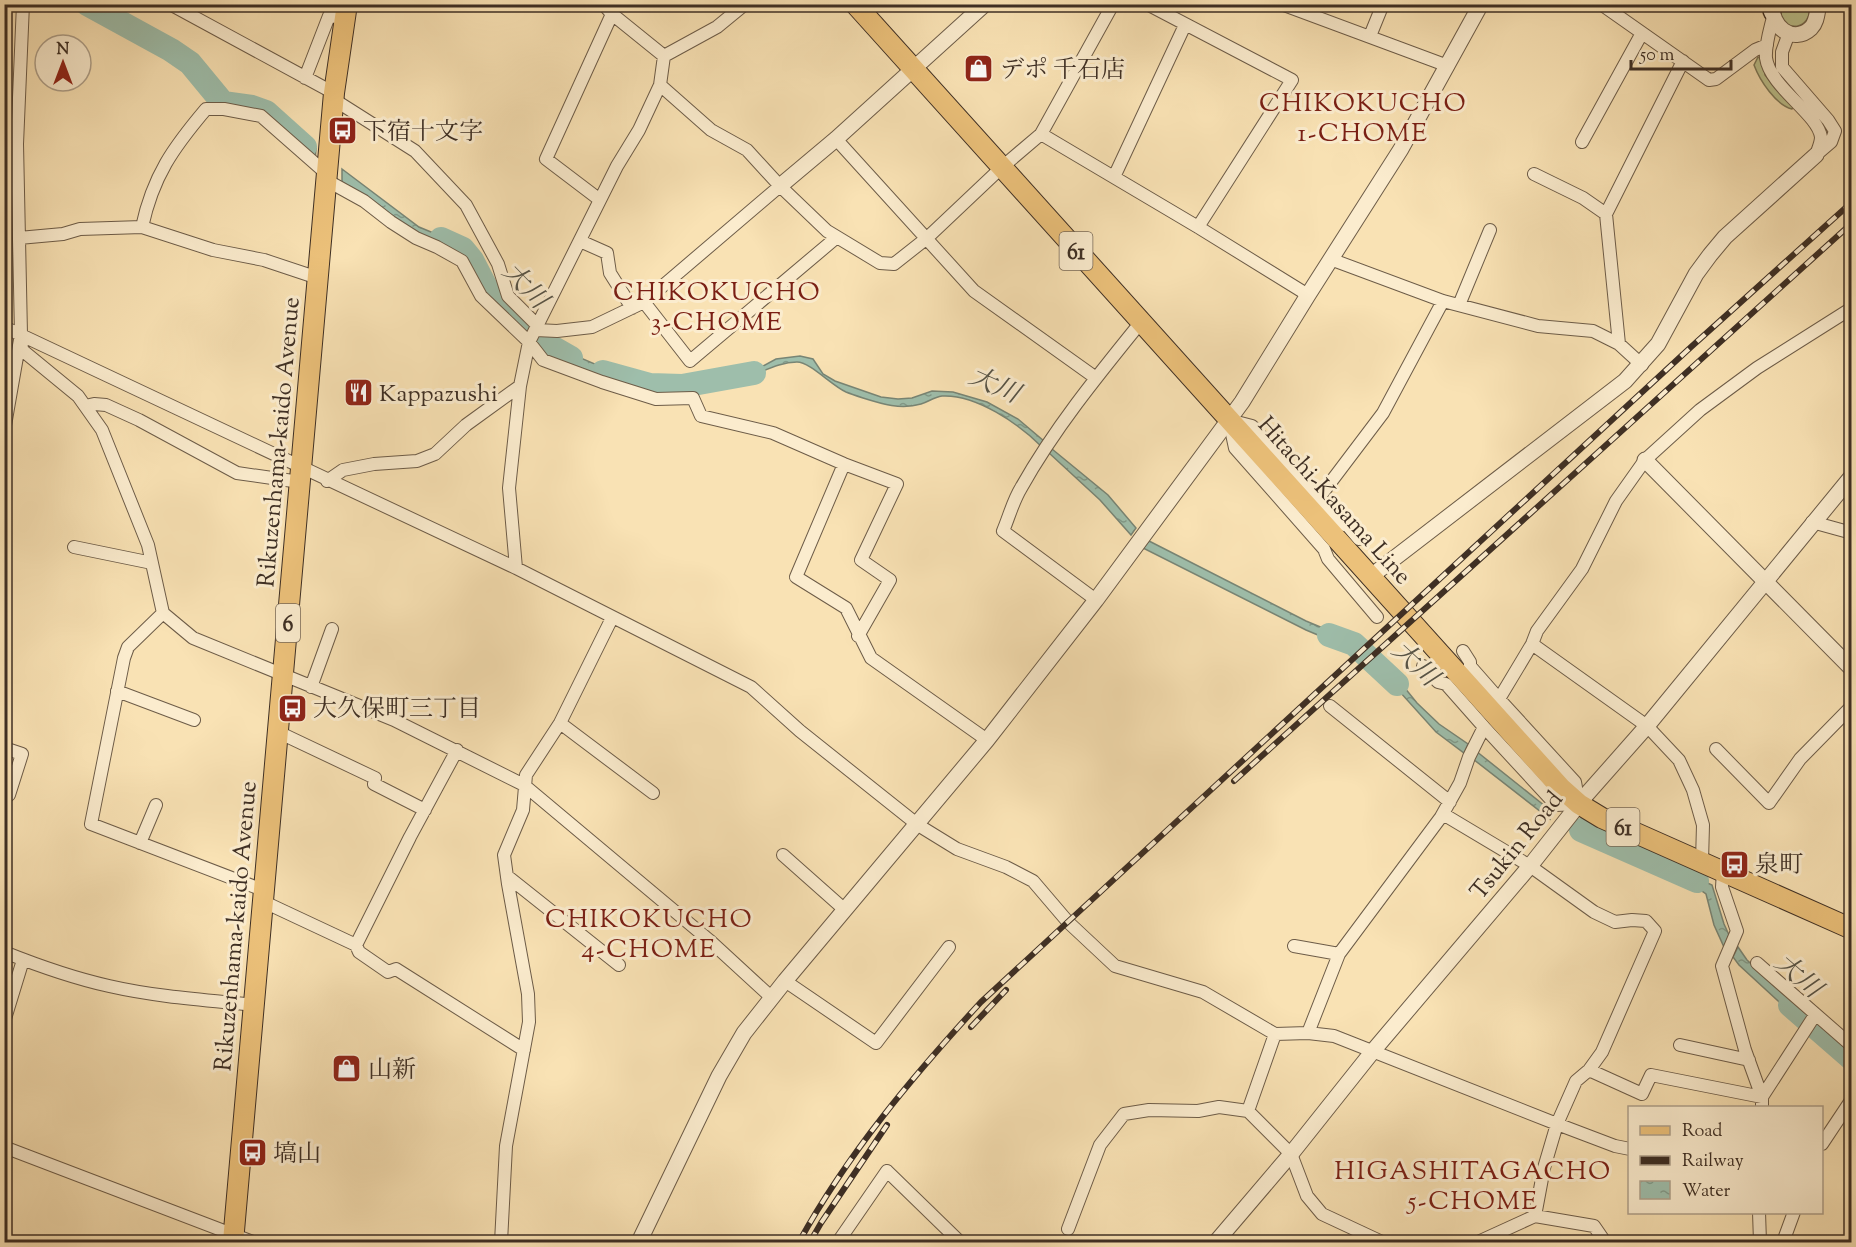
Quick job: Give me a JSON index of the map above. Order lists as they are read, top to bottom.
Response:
{
  "streets": {
    "main road": [
      "61",
      "Rikuzenhama-kaido Avenue",
      "Hitachi-Kasama Line",
      "6"
    ],
    "street": ["Tsukin Road"]
  },
  "crossings": [
    ["Hitachi-Kasama Line", "Tsukin Road"]
  ],
  "districts": [
    "CHIKOKUCHO 1-CHOME",
    "CHIKOKUCHO 3-CHOME",
    "CHIKOKUCHO 4-CHOME",
    "HIGASHITAGACHO 5-CHOME"
  ],
  "water": ["大川"],
  "places": {
    "shop": ["デポ 千石店", "山新"],
    "bus stop": [
      "下宿十文字",
      "大久保町三丁目",
      "泉町",
      "塙山"
    ],
    "restaurant": ["Kappazushi"]
  },
  "legend": ["Road", "Railway", "Water"],
  "scale_bar": "50 m",
  "north": "top"
}
